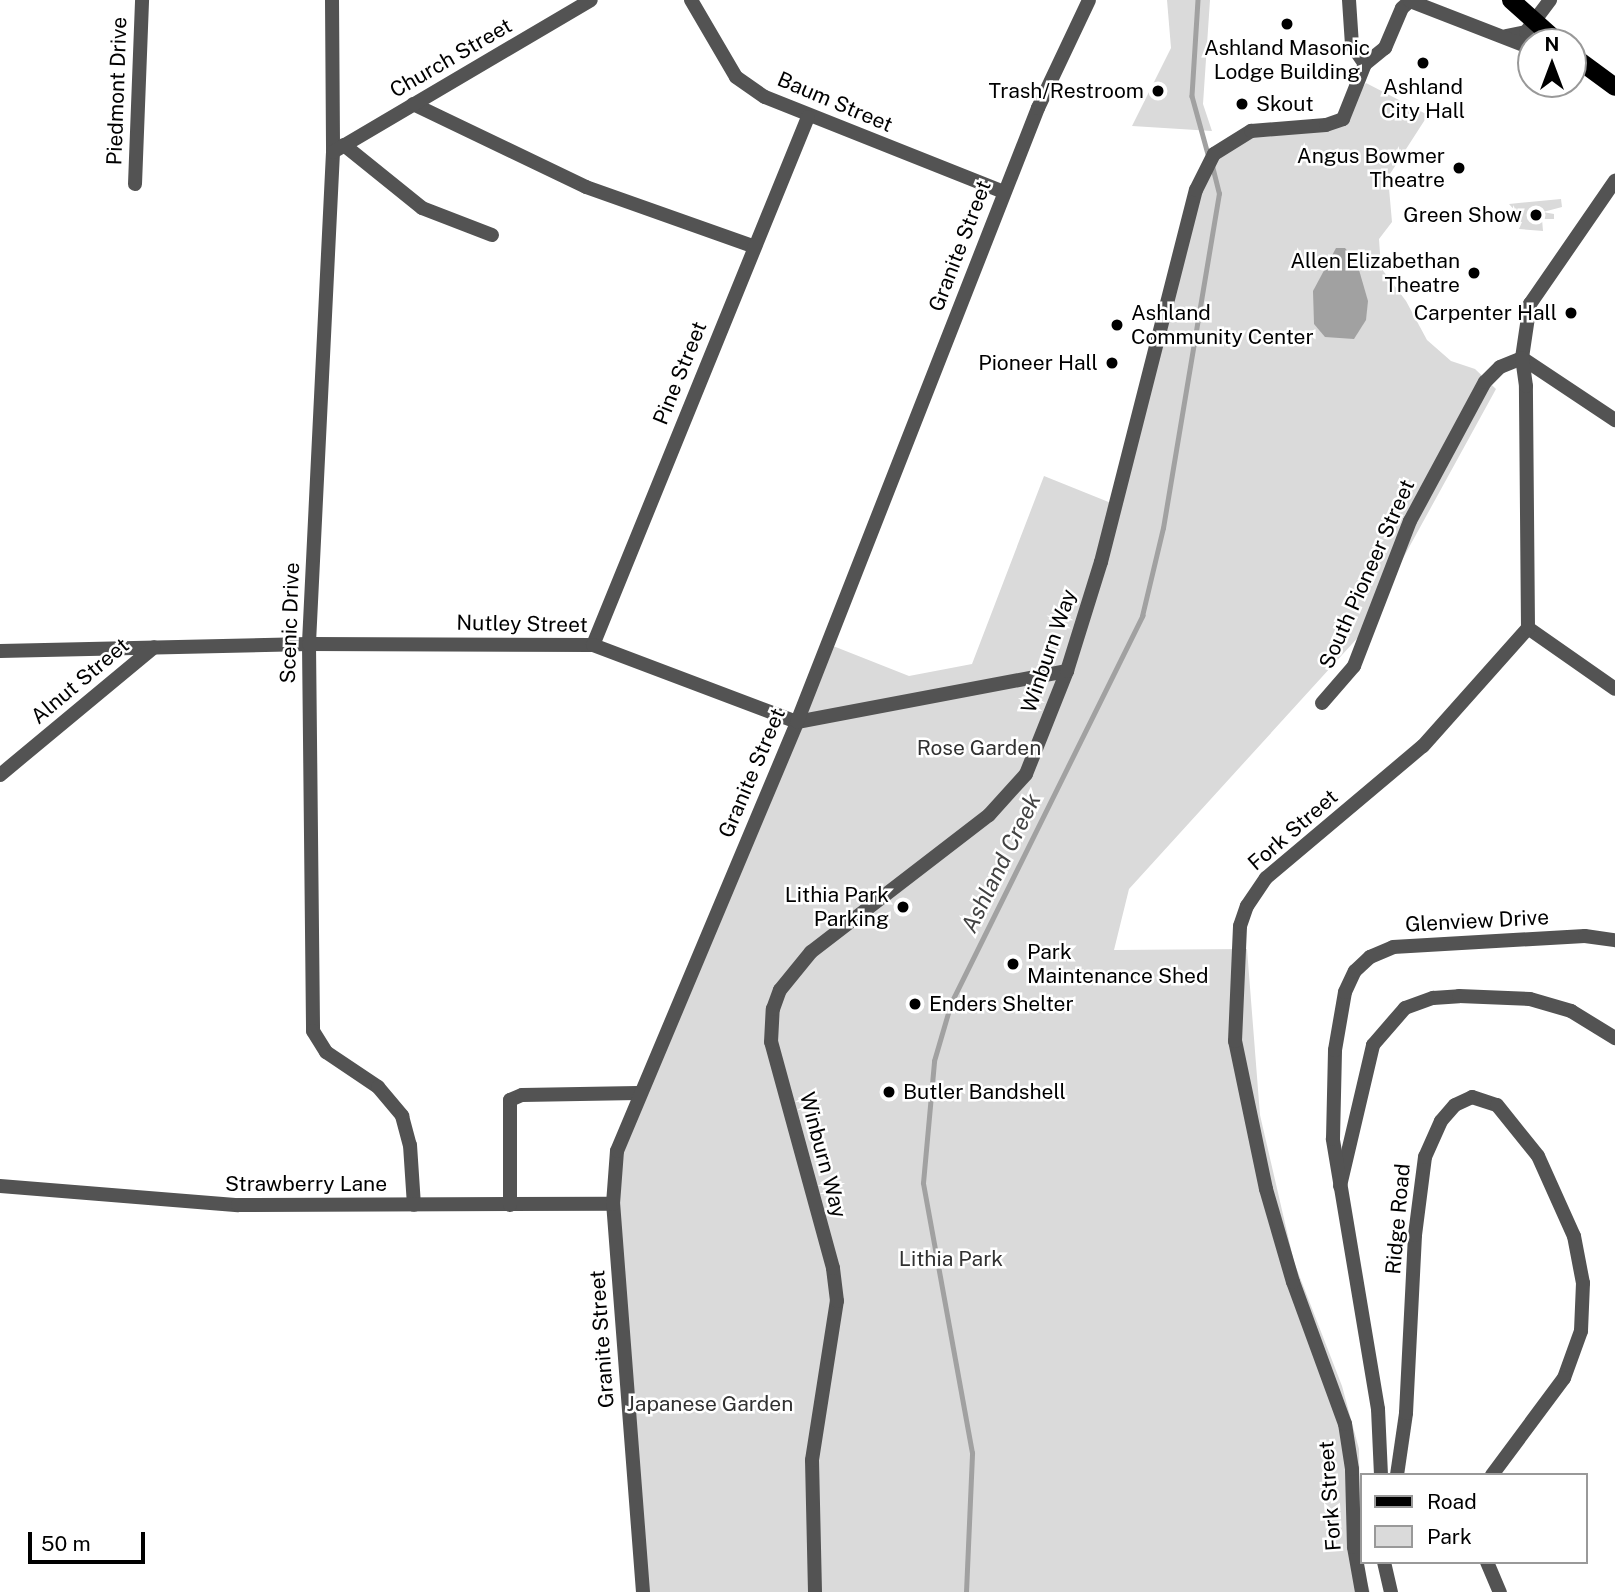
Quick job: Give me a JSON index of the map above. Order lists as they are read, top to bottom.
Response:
{
  "streets": {
    "street": [
      "Church Street",
      "Piedmont Drive",
      "Baum Street",
      "Granite Street",
      "Pine Street",
      "South Pioneer Street",
      "Scenic Drive",
      "Nutley Street",
      "Winburn Way",
      "Alnut Street",
      "Fork Street",
      "Glenview Drive",
      "Strawberry Lane",
      "Ridge Road"
    ]
  },
  "crossings": [
    ["Church Street", "Scenic Drive"],
    ["Baum Street", "Granite Street"],
    ["Baum Street", "Pine Street"],
    ["Granite Street", "Nutley Street"],
    ["Granite Street", "Strawberry Lane"],
    ["Pine Street", "Nutley Street"],
    ["Scenic Drive", "Nutley Street"],
    ["Scenic Drive", "Strawberry Lane"],
    ["Nutley Street", "Alnut Street"]
  ],
  "water": ["Ashland Creek"],
  "parks": ["Rose Garden", "Lithia Park", "Japanese Garden"],
  "places": [
    "Ashland Masonic Lodge Building",
    "Ashland City Hall",
    "Trash/Restroom",
    "Skout",
    "Angus Bowmer Theatre",
    "Green Show",
    "Allen Elizabethan Theatre",
    "Carpenter Hall",
    "Ashland Community Center",
    "Pioneer Hall",
    "Lithia Park Parking",
    "Park Maintenance Shed",
    "Enders Shelter",
    "Butler Bandshell"
  ],
  "legend": ["Road", "Park"],
  "scale_bar": "50 m",
  "north": "top"
}
